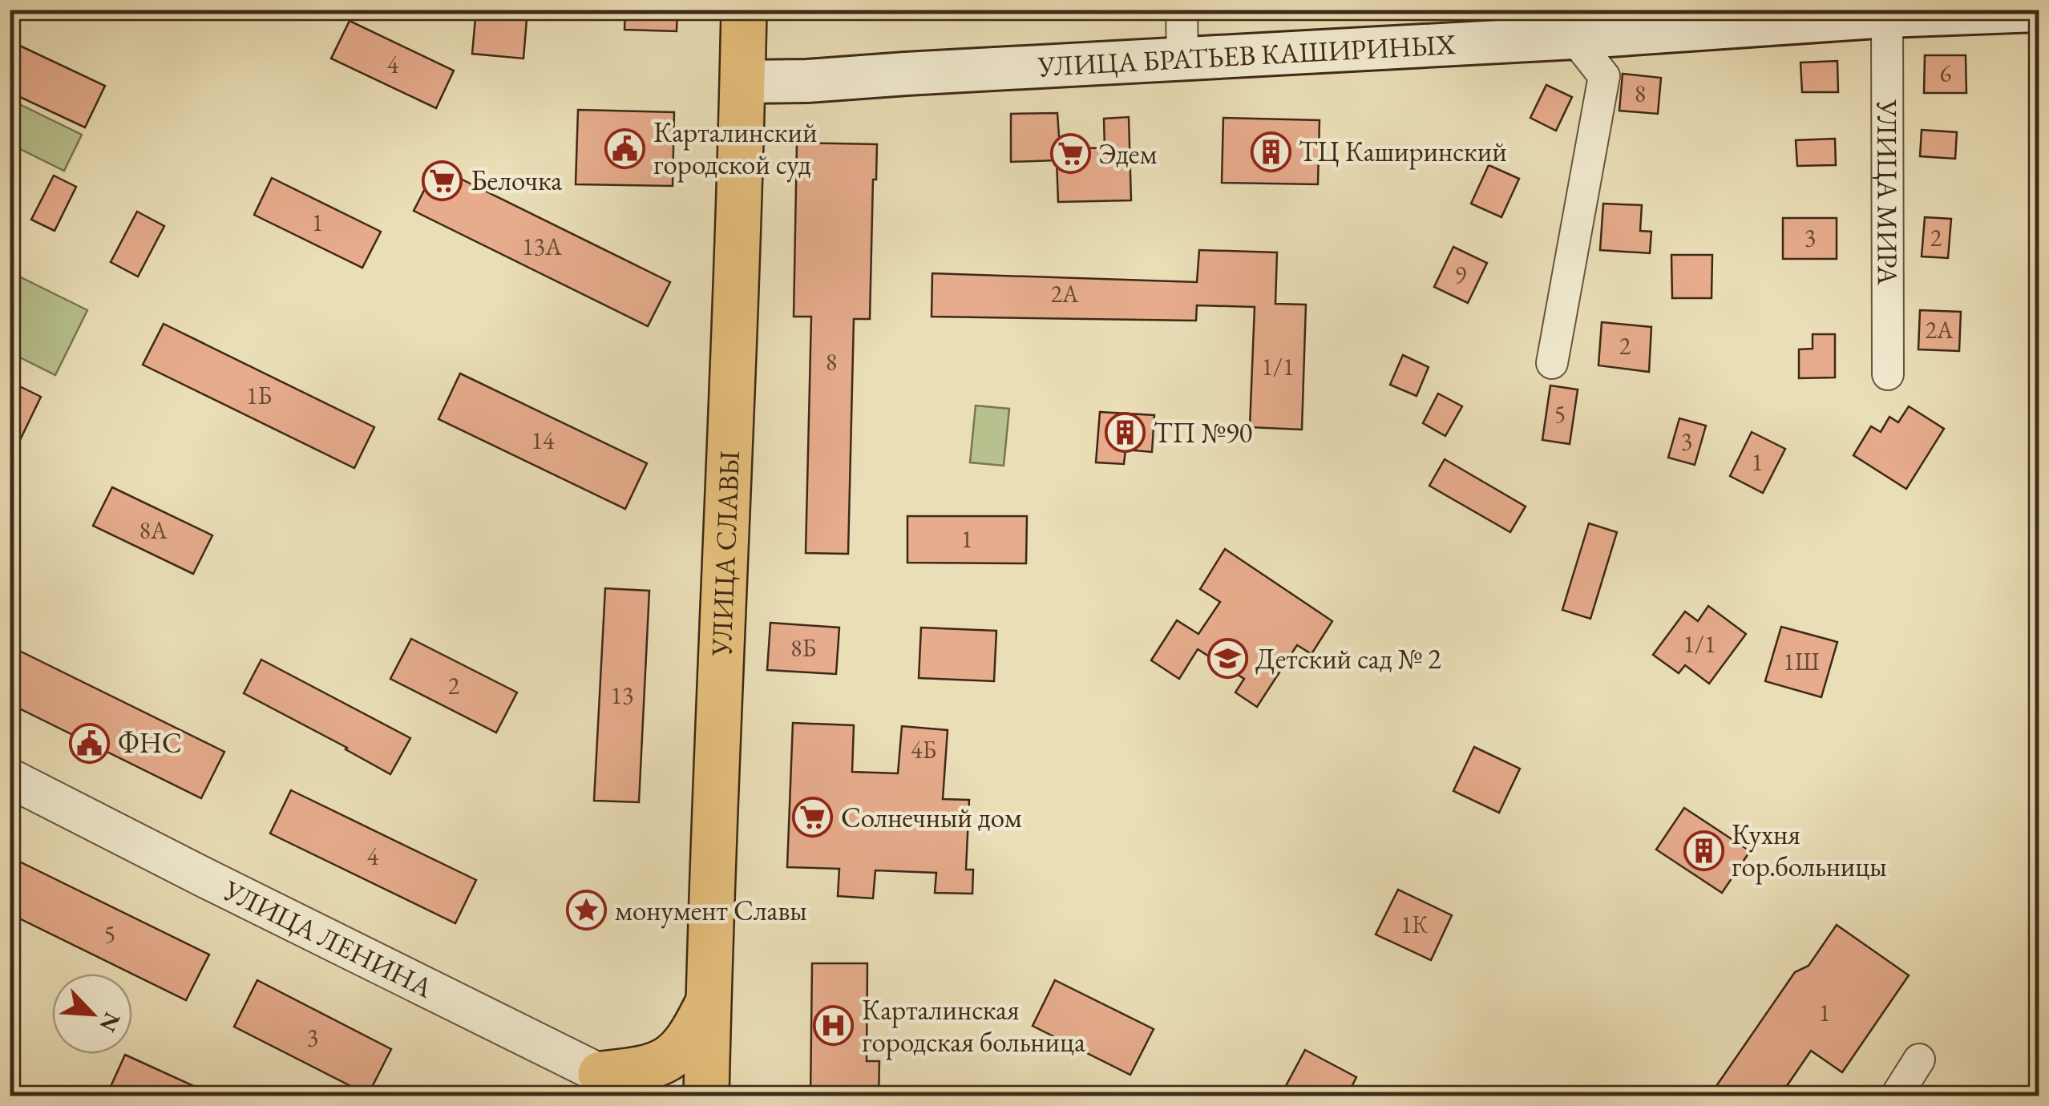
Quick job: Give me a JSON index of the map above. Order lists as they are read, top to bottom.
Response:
{
  "streets": {
    "main road": ["УЛИЦА БРАТЬЕВ КАШИРИНЫХ", "УЛИЦА СЛАВЫ"],
    "street": ["УЛИЦА МИРА", "УЛИЦА ЛЕНИНА"]
  },
  "crossings": [
    ["УЛИЦА БРАТЬЕВ КАШИРИНЫХ", "УЛИЦА МИРА"],
    ["УЛИЦА БРАТЬЕВ КАШИРИНЫХ", "УЛИЦА СЛАВЫ"]
  ],
  "places": {
    "public building": ["Карталинский городской суд", "ФНС"],
    "building": ["ТЦ Каширинский", "ТП №90", "Кухня гор.больницы"],
    "supermarket": ["Эдем", "Белочка", "Солнечный дом"],
    "school or university": ["Детский сад № 2"],
    "place": ["монумент Славы"],
    "hospital": ["Карталинская городская больница"]
  },
  "house_numbers": [
    "4",
    "6",
    "8",
    "1",
    "3",
    "2",
    "13А",
    "9",
    "2А",
    "2А",
    "2",
    "8",
    "1/1",
    "1Б",
    "5",
    "14",
    "3",
    "1",
    "8А",
    "1",
    "1/1",
    "8Б",
    "1Ш",
    "2",
    "13",
    "4Б",
    "4",
    "1К",
    "5",
    "1",
    "3"
  ],
  "north": "bottom right"
}
